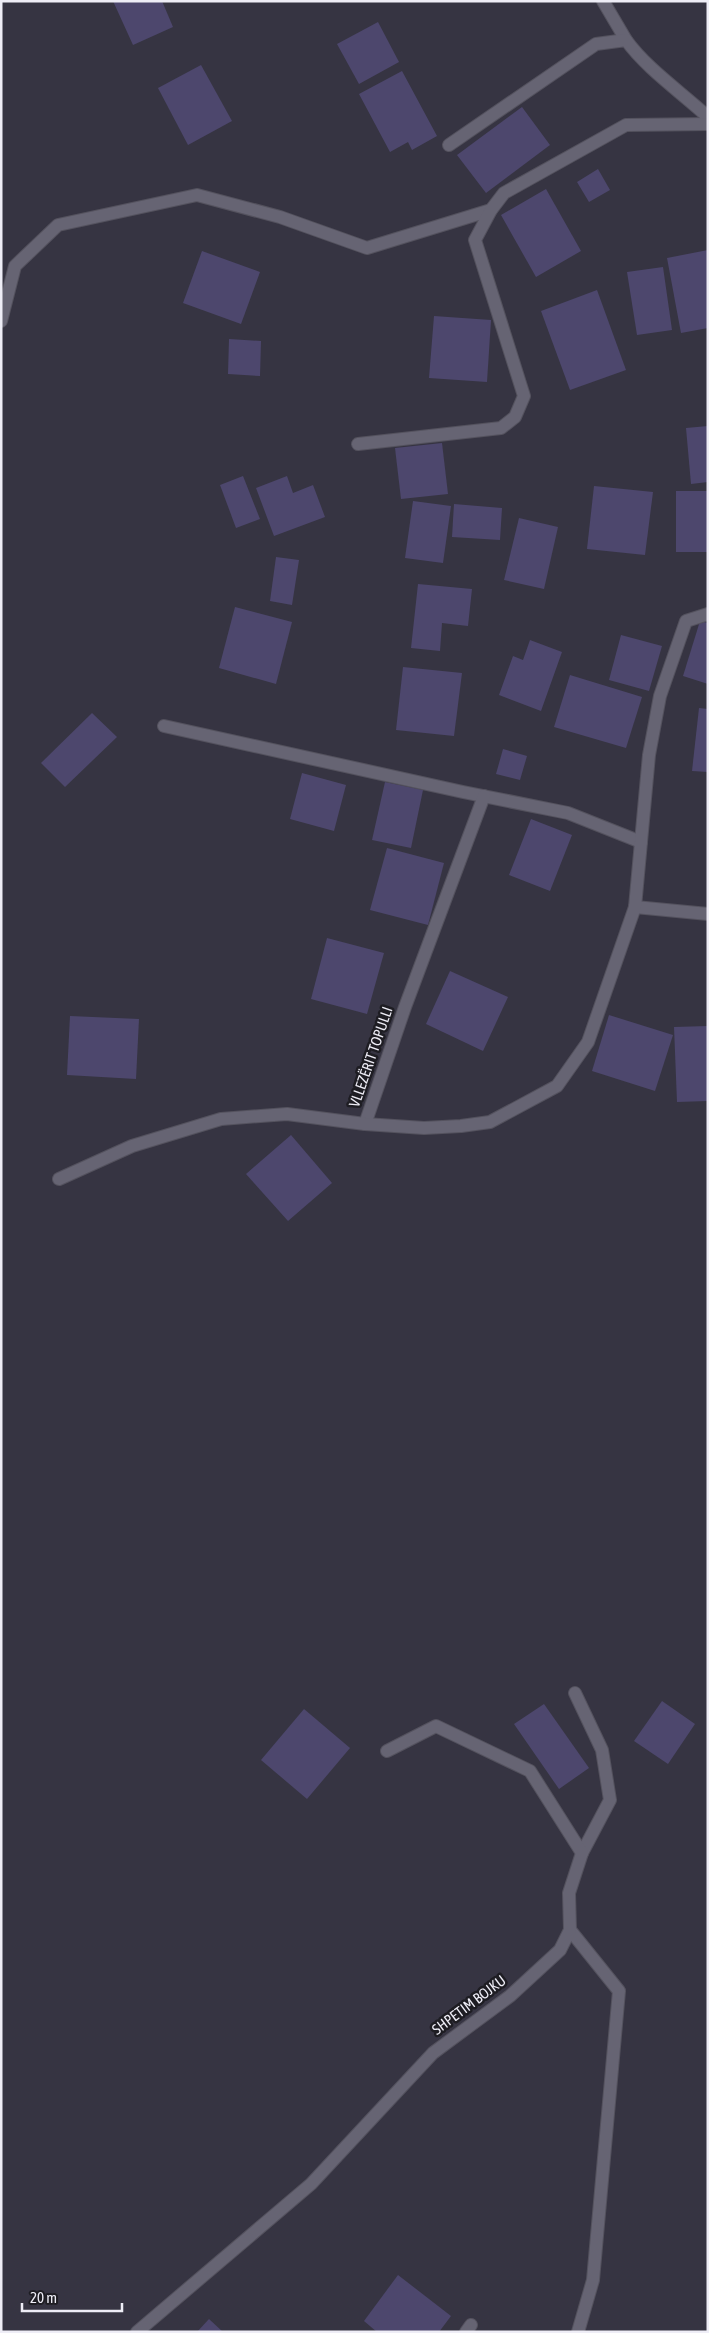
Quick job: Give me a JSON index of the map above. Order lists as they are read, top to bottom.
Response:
{
  "streets": {
    "street": ["VLLEZËRIT TOPULLI", "SHPETIM BOJKU"]
  },
  "scale_bar": "20 m"
}
